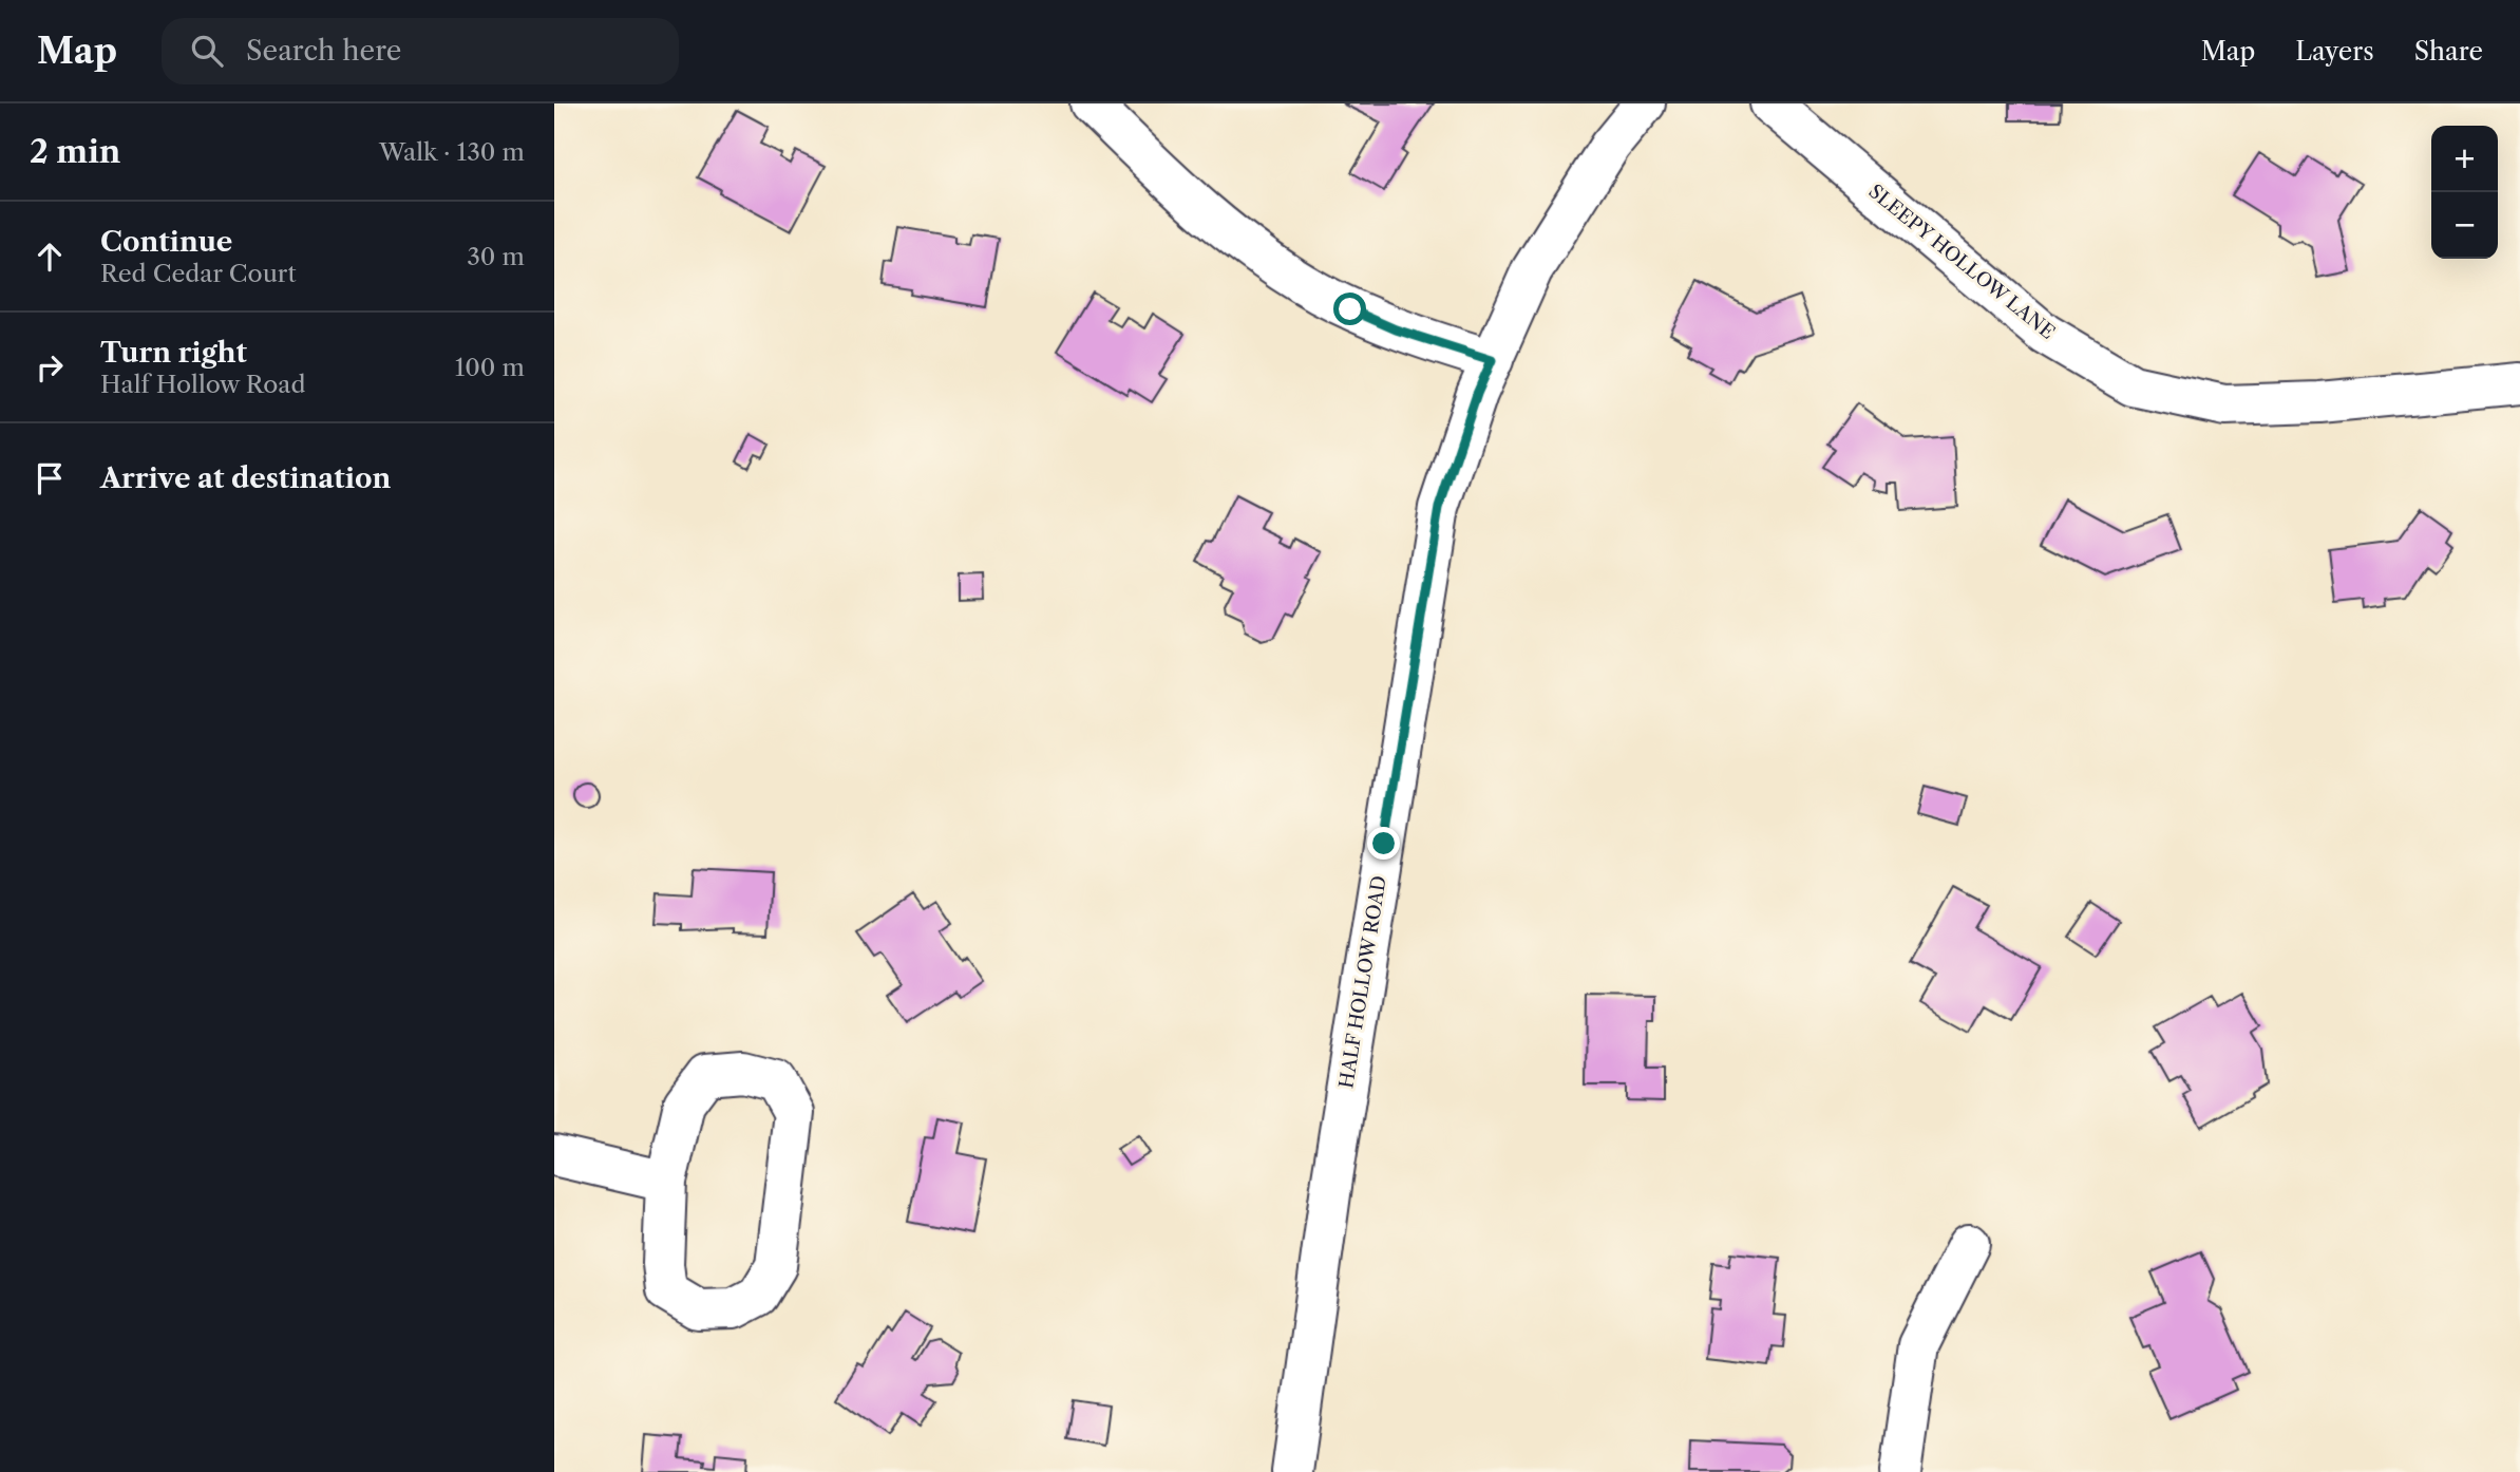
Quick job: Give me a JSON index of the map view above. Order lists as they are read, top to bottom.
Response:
{
  "streets": {
    "street": ["SLEEPY HOLLOW LANE", "HALF HOLLOW ROAD"]
  },
  "page": {
    "header": "Map",
    "search": "Search here",
    "nav": ["Map", "Layers", "Share"],
    "heading": ["2 min", "Walk · 130 m"],
    "map_buttons": ["+", "−"],
    "list": [
      ["Continue", "Red Cedar Court", "30 m"],
      ["Turn right", "Half Hollow Road", "100 m"],
      "Arrive at destination"
    ]
  }
}
